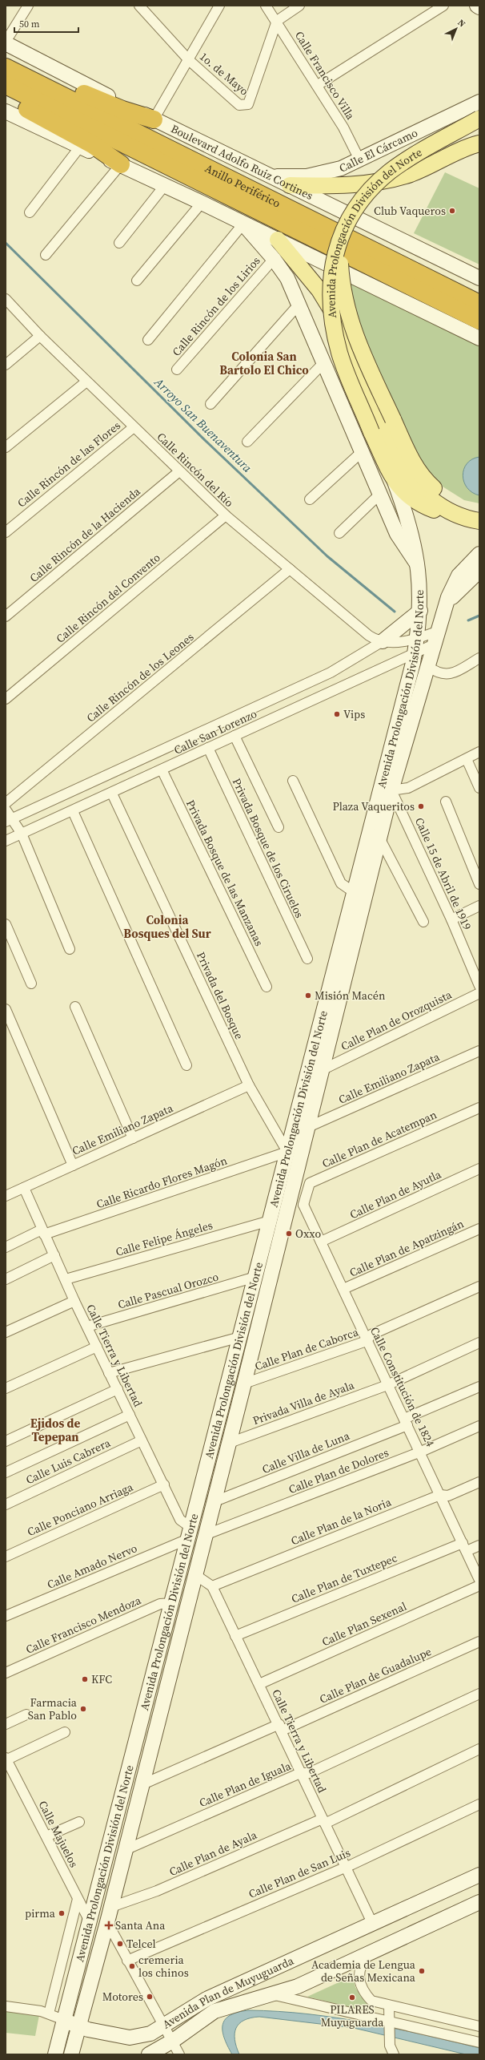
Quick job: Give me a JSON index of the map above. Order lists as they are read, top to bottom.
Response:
{
  "streets": {
    "highway": ["Anillo Periférico"],
    "main road": [
      "Calle El Cárcamo",
      "Boulevard Adolfo Ruiz Cortines",
      "Avenida Prolongación División del Norte",
      "Avenida Plan de Muyuguarda"
    ],
    "street": [
      "1o. de Mayo",
      "Calle Francisco Villa",
      "Calle Rincón de los Lirios",
      "Calle Rincón de las Flores",
      "Calle Rincón del Río",
      "Calle Rincón de la Hacienda",
      "Calle Rincón del Convento",
      "Calle Rincón de los Leones",
      "Calle San Lorenzo",
      "Privada Bosque de los Ciruelos",
      "Privada Bosque de las Manzanas",
      "Calle 15 de Abril de 1919",
      "Privada del Bosque",
      "Calle Plan de Orozquista",
      "Calle Emiliano Zapata",
      "Calle Plan de Acatempan",
      "Calle Ricardo Flores Magón",
      "Calle Plan de Ayutla",
      "Calle Felipe Ángeles",
      "Calle Plan de Apatzingán",
      "Calle Pascual Orozco",
      "Calle Plan de Caborca",
      "Calle Tierra y Libertad",
      "Calle Constitución de 1824",
      "Privada Villa de Ayala",
      "Calle Villa de Luna",
      "Calle Luis Cabrera",
      "Calle Plan de Dolores",
      "Calle Ponciano Arriaga",
      "Calle Plan de la Noria",
      "Calle Amado Nervo",
      "Calle Plan de Tuxtepec",
      "Calle Plan Sexenal",
      "Calle Francisco Mendoza",
      "Calle Plan de Guadalupe",
      "Calle Plan de Iguala",
      "Calle Majuelos",
      "Calle Plan de Ayala",
      "Calle Plan de San Luis"
    ]
  },
  "crossings": [
    ["1o. de Mayo", "Calle Francisco Villa"],
    ["Calle Francisco Villa", "Calle El Cárcamo"],
    ["Calle El Cárcamo", "Boulevard Adolfo Ruiz Cortines"],
    ["Avenida Prolongación División del Norte", "Calle San Lorenzo"],
    ["Avenida Prolongación División del Norte", "Calle 15 de Abril de 1919"],
    ["Avenida Prolongación División del Norte", "Privada del Bosque"],
    ["Avenida Prolongación División del Norte", "Calle Plan de Orozquista"],
    ["Avenida Prolongación División del Norte", "Calle Emiliano Zapata"],
    ["Avenida Prolongación División del Norte", "Calle Ricardo Flores Magón"],
    ["Avenida Prolongación División del Norte", "Calle Felipe Ángeles"],
    ["Avenida Prolongación División del Norte", "Calle Pascual Orozco"],
    ["Avenida Prolongación División del Norte", "Calle Plan de Caborca"],
    ["Avenida Prolongación División del Norte", "Calle Tierra y Libertad"],
    ["Avenida Prolongación División del Norte", "Privada Villa de Ayala"],
    ["Avenida Prolongación División del Norte", "Calle Villa de Luna"],
    ["Avenida Prolongación División del Norte", "Calle Plan de Dolores"],
    ["Avenida Prolongación División del Norte", "Calle Amado Nervo"],
    ["Avenida Prolongación División del Norte", "Calle Francisco Mendoza"],
    ["Avenida Prolongación División del Norte", "Calle Plan de Guadalupe"],
    ["Avenida Prolongación División del Norte", "Calle Plan de Iguala"],
    ["Avenida Prolongación División del Norte", "Calle Majuelos"],
    ["Avenida Prolongación División del Norte", "Calle Plan de Ayala"],
    ["Avenida Prolongación División del Norte", "Avenida Plan de Muyuguarda"],
    ["Calle Rincón de las Flores", "Calle Rincón del Río"],
    ["Calle Rincón del Río", "Calle Rincón de la Hacienda"],
    ["Calle Rincón del Río", "Calle Rincón del Convento"],
    ["Calle Rincón del Río", "Calle Rincón de los Leones"],
    ["Calle Rincón del Río", "Calle San Lorenzo"],
    ["Calle San Lorenzo", "Privada Bosque de los Ciruelos"],
    ["Calle San Lorenzo", "Privada Bosque de las Manzanas"],
    ["Calle San Lorenzo", "Privada del Bosque"],
    ["Privada del Bosque", "Calle Emiliano Zapata"],
    ["Privada del Bosque", "Calle Ricardo Flores Magón"],
    ["Calle Emiliano Zapata", "Calle Tierra y Libertad"],
    ["Calle Plan de Acatempan", "Calle Constitución de 1824"],
    ["Calle Ricardo Flores Magón", "Calle Tierra y Libertad"],
    ["Calle Plan de Ayutla", "Calle Constitución de 1824"],
    ["Calle Felipe Ángeles", "Calle Tierra y Libertad"],
    ["Calle Plan de Apatzingán", "Calle Constitución de 1824"],
    ["Calle Pascual Orozco", "Calle Tierra y Libertad"],
    ["Calle Plan de Caborca", "Calle Constitución de 1824"],
    ["Calle Tierra y Libertad", "Calle Luis Cabrera"],
    ["Calle Tierra y Libertad", "Calle Ponciano Arriaga"],
    ["Calle Tierra y Libertad", "Calle Plan de la Noria"],
    ["Calle Tierra y Libertad", "Calle Amado Nervo"],
    ["Calle Tierra y Libertad", "Calle Plan de Tuxtepec"],
    ["Calle Tierra y Libertad", "Calle Plan Sexenal"],
    ["Calle Tierra y Libertad", "Calle Plan de Guadalupe"],
    ["Calle Tierra y Libertad", "Calle Plan de Iguala"],
    ["Calle Tierra y Libertad", "Calle Plan de Ayala"],
    ["Calle Tierra y Libertad", "Calle Plan de San Luis"],
    ["Calle Tierra y Libertad", "Avenida Plan de Muyuguarda"],
    ["Calle Constitución de 1824", "Privada Villa de Ayala"],
    ["Calle Constitución de 1824", "Calle Villa de Luna"],
    ["Calle Constitución de 1824", "Calle Plan de Dolores"],
    ["Calle Constitución de 1824", "Calle Plan de la Noria"],
    ["Calle Constitución de 1824", "Calle Plan de Tuxtepec"]
  ],
  "districts": ["Colonia San Bartolo El Chico", "Colonia Bosques del Sur", "Ejidos de Tepepan"],
  "water": ["Arroyo San Buenaventura"],
  "places": {
    "other": [
      "Club Vaqueros",
      "Vips",
      "Plaza Vaqueritos",
      "Misión Macén",
      "Oxxo",
      "KFC",
      "Farmacia San Pablo",
      "pirma",
      "Telcel",
      "cremeria los chinos",
      "Academia de Lengua de Señas Mexicana",
      "Motores",
      "PILARES Muyuguarda"
    ],
    "health": ["Santa Ana"]
  },
  "scale_bar": "50 m",
  "north": "top right"
}
